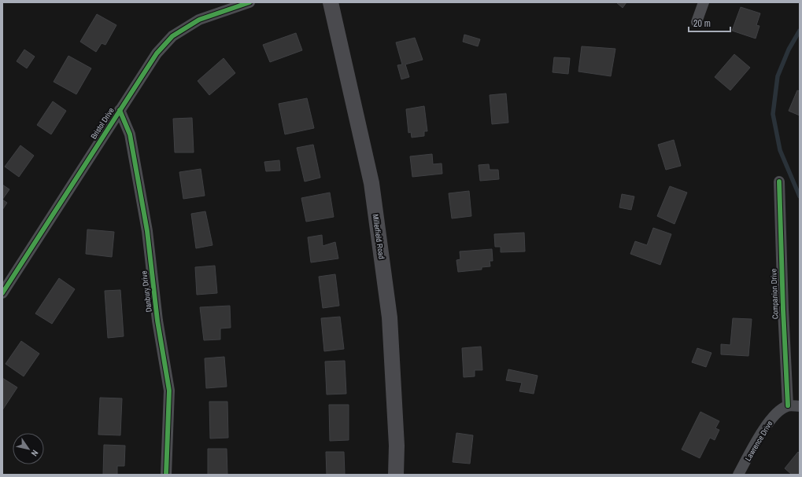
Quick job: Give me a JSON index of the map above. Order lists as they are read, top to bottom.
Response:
{
  "streets": {
    "main road": ["Millerfield Road"],
    "street": [
      "Bristol Drive",
      "Danbury Drive",
      "Companion Drive",
      "Lawrence Drive"
    ]
  },
  "crossings": [
    ["Bristol Drive", "Danbury Drive"],
    ["Companion Drive", "Lawrence Drive"]
  ],
  "scale_bar": "20 m",
  "north": "bottom right"
}
